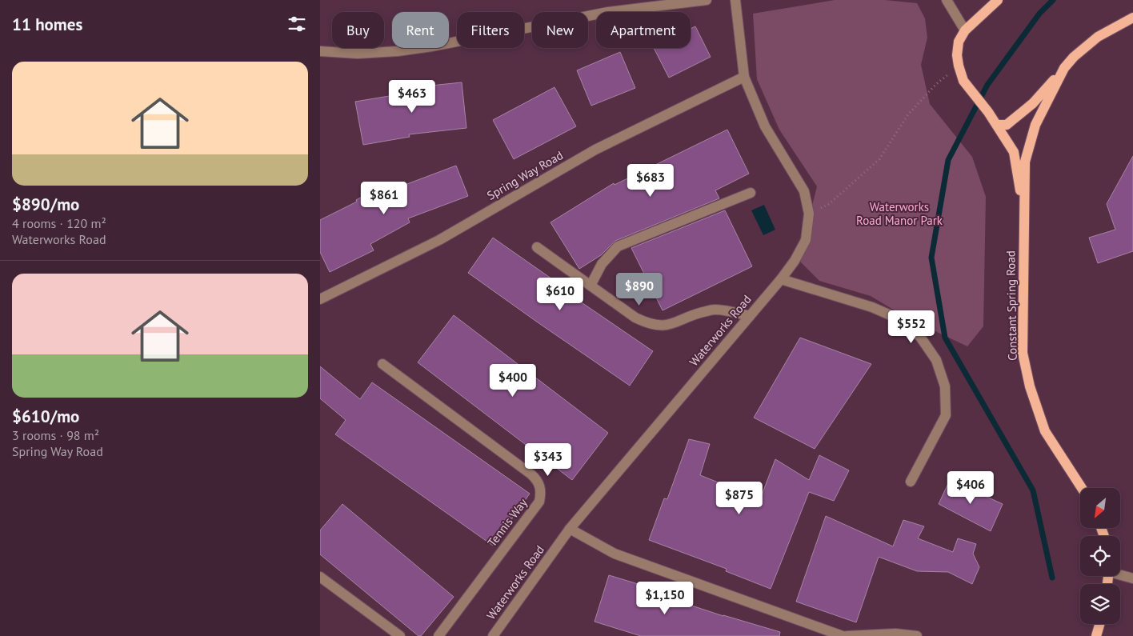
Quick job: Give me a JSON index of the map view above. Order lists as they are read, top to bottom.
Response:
{
  "streets": {
    "main road": ["Constant Spring Road"],
    "street": ["Spring Way Road", "Waterworks Road", "Tennis Way"]
  },
  "crossings": [
    ["Spring Way Road", "Waterworks Road"]
  ],
  "parks": ["Waterworks Road Manor Park"],
  "north": "bottom left",
  "page": {
    "heading": "11 homes",
    "chip": [
      "Buy",
      "Rent",
      "Filters",
      "New",
      "Apartment"
    ],
    "list": [
      {
        "name": "$890/mo",
        "note": "4 rooms · 120 m² · Waterworks Road"
      },
      {
        "name": "$610/mo",
        "note": "3 rooms · 98 m² · Spring Way Road"
      }
    ],
    "price": [
      "$463",
      "$683",
      "$861",
      "$890",
      "$610",
      "$552",
      "$400",
      "$343",
      "$406",
      "$875",
      "$1,150"
    ]
  }
}
